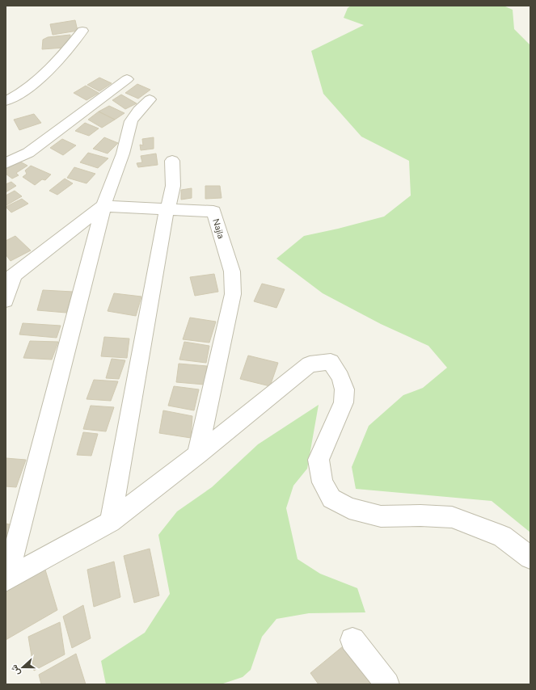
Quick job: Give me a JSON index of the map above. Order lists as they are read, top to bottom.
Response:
{
  "streets": {
    "street": ["Najla"]
  },
  "north": "left"
}
